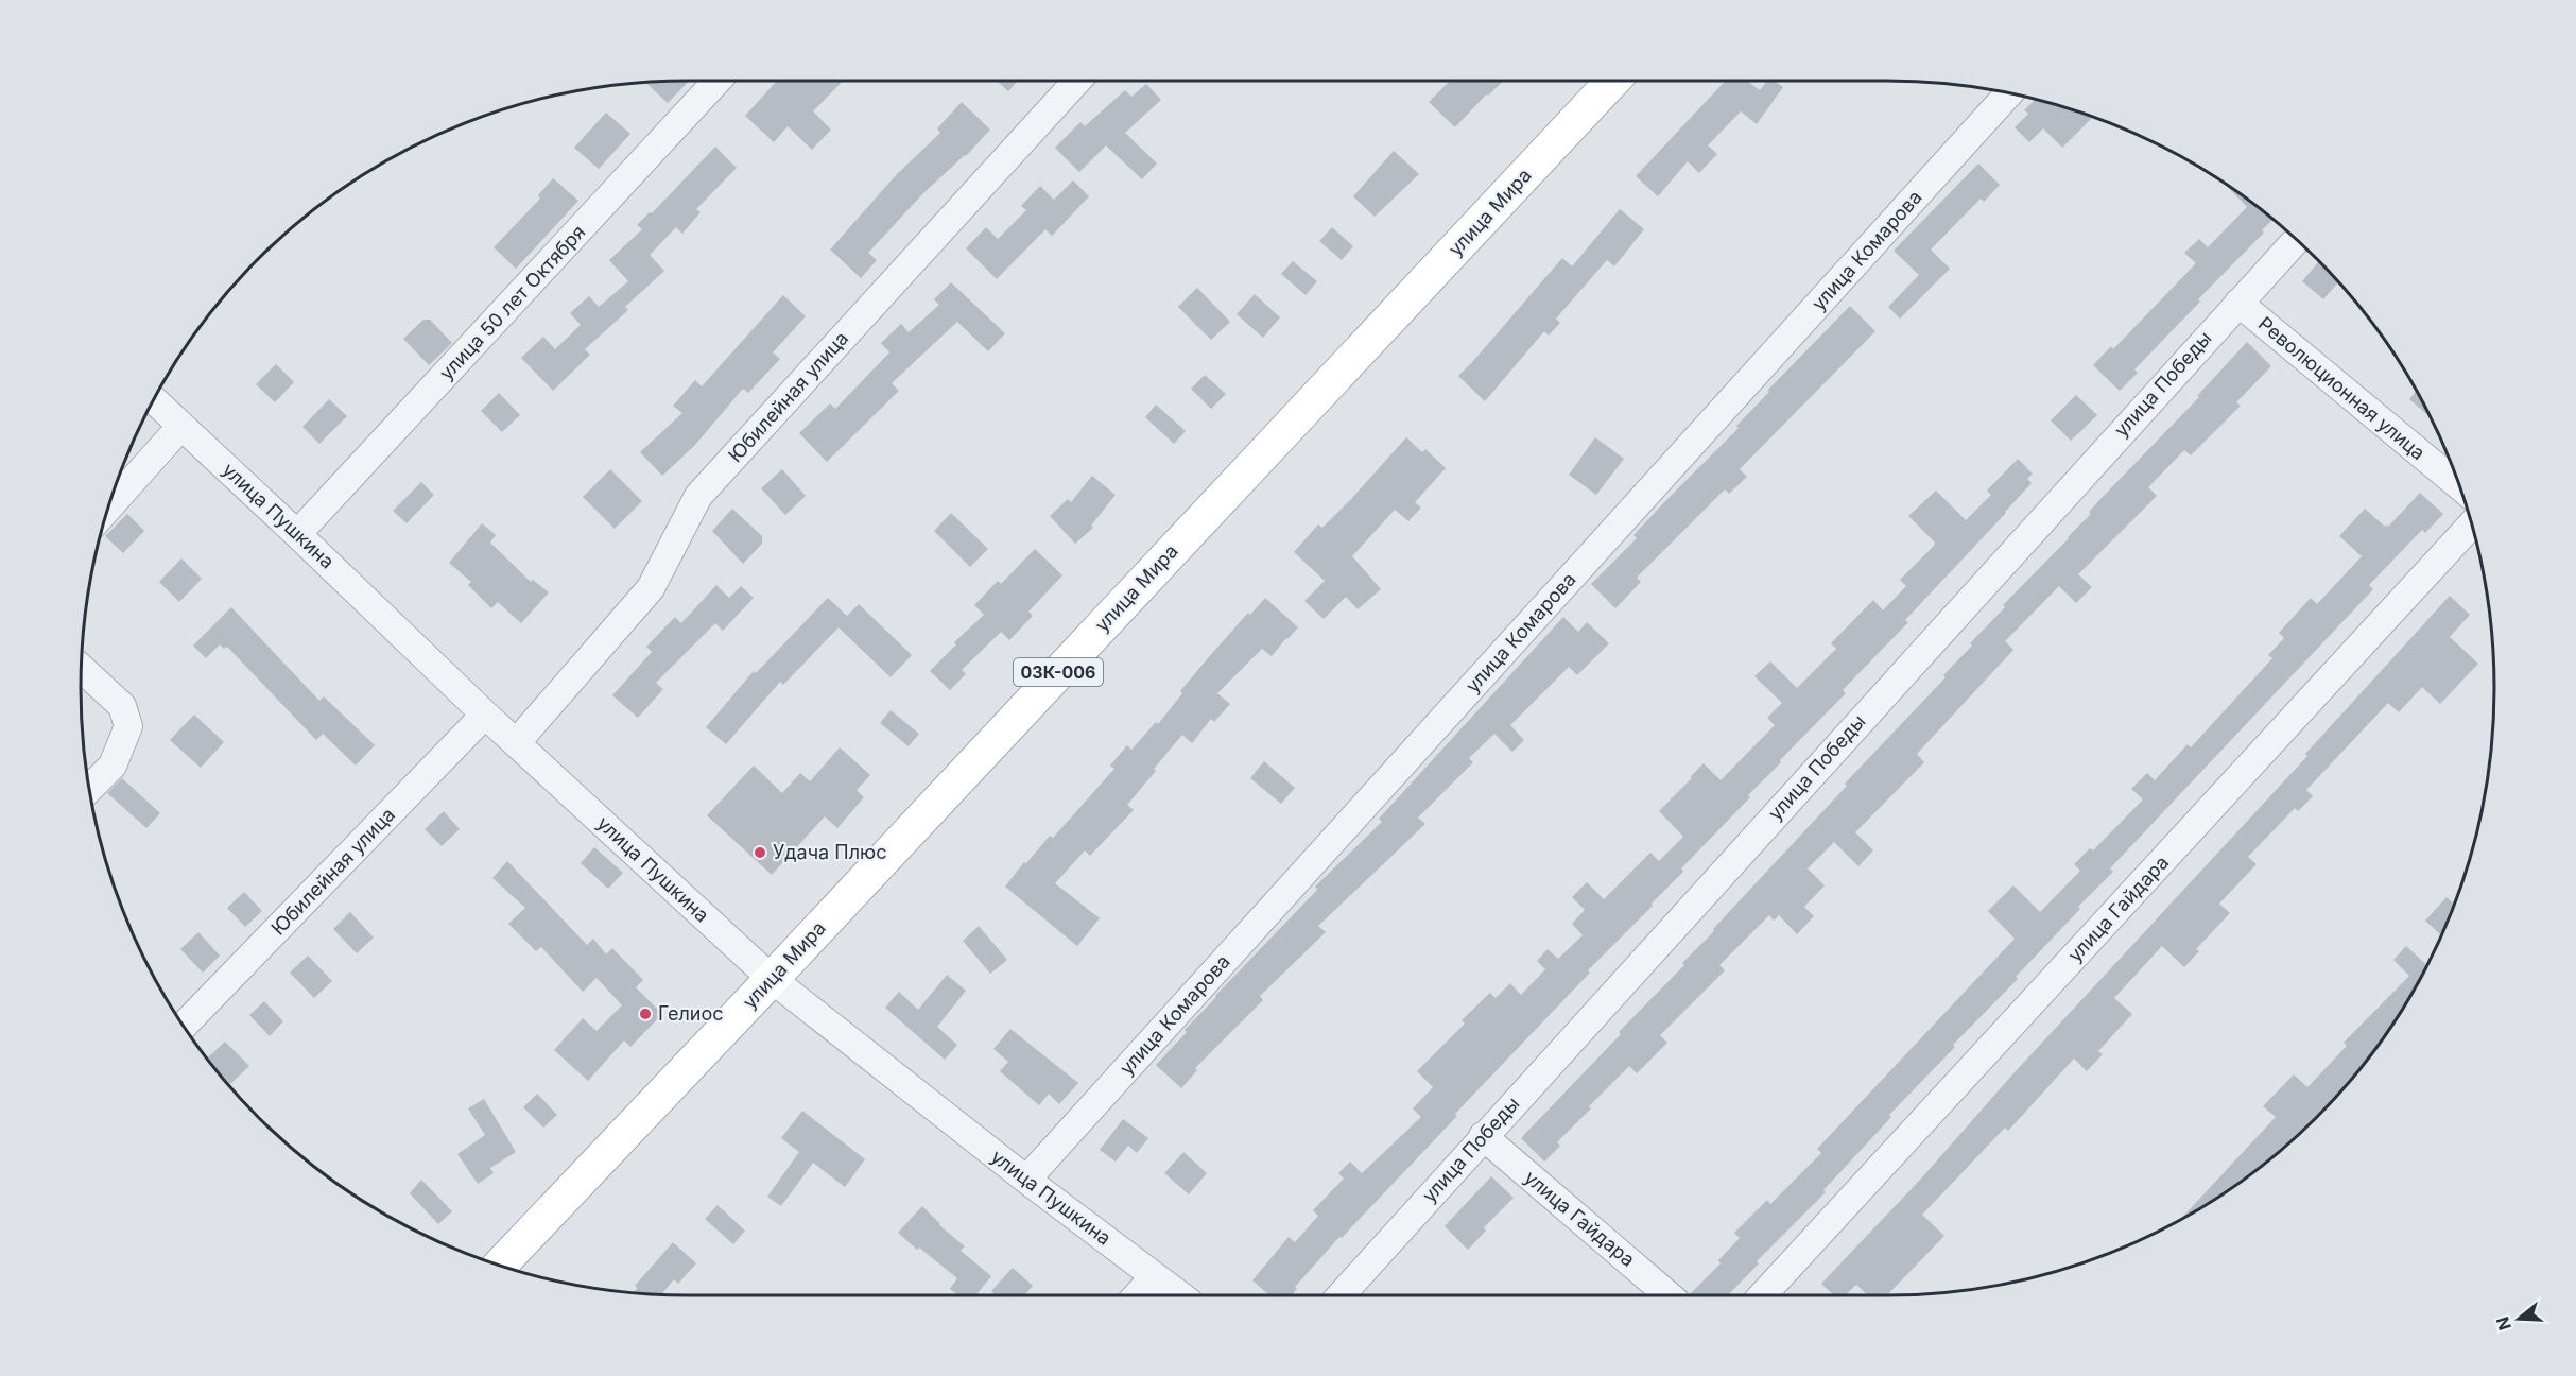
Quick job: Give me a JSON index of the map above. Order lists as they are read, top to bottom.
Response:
{
  "streets": {
    "main road": ["улица Мира", "03К-006"],
    "street": [
      "улица Комарова",
      "улица 50 лет Октября",
      "улица Победы",
      "Революционная улица",
      "Юбилейная улица",
      "улица Пушкина",
      "улица Гайдара"
    ]
  },
  "crossings": [
    ["улица Мира", "улица Пушкина"],
    ["улица Комарова", "улица Пушкина"],
    ["улица 50 лет Октября", "улица Пушкина"],
    ["улица Победы", "Революционная улица"],
    ["улица Победы", "улица Гайдара"],
    ["Юбилейная улица", "улица Пушкина"]
  ],
  "places": ["Удача Плюс", "Гелиос"],
  "north": "left"
}
